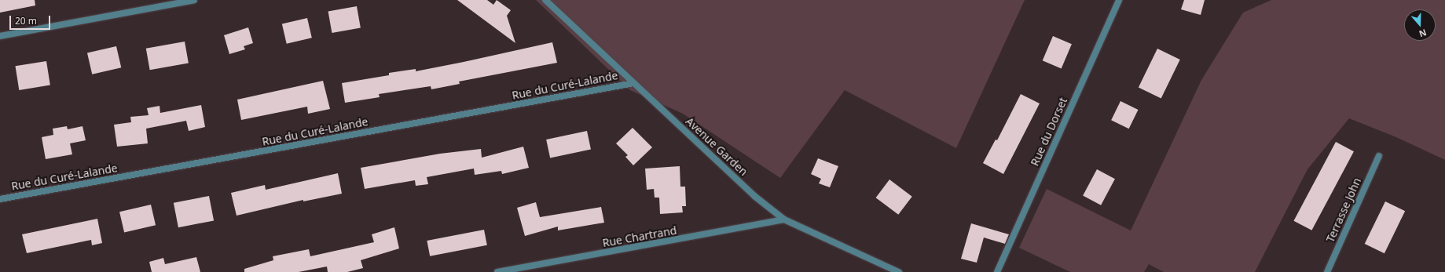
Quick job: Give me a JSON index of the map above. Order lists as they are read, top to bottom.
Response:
{
  "streets": {
    "street": [
      "Rue du Curé-Lalande",
      "Rue du Dorset",
      "Avenue Garden",
      "Terrasse John",
      "Rue Chartrand"
    ]
  },
  "crossings": [
    ["Rue du Curé-Lalande", "Avenue Garden"],
    ["Avenue Garden", "Rue Chartrand"]
  ],
  "scale_bar": "20 m",
  "north": "bottom"
}
